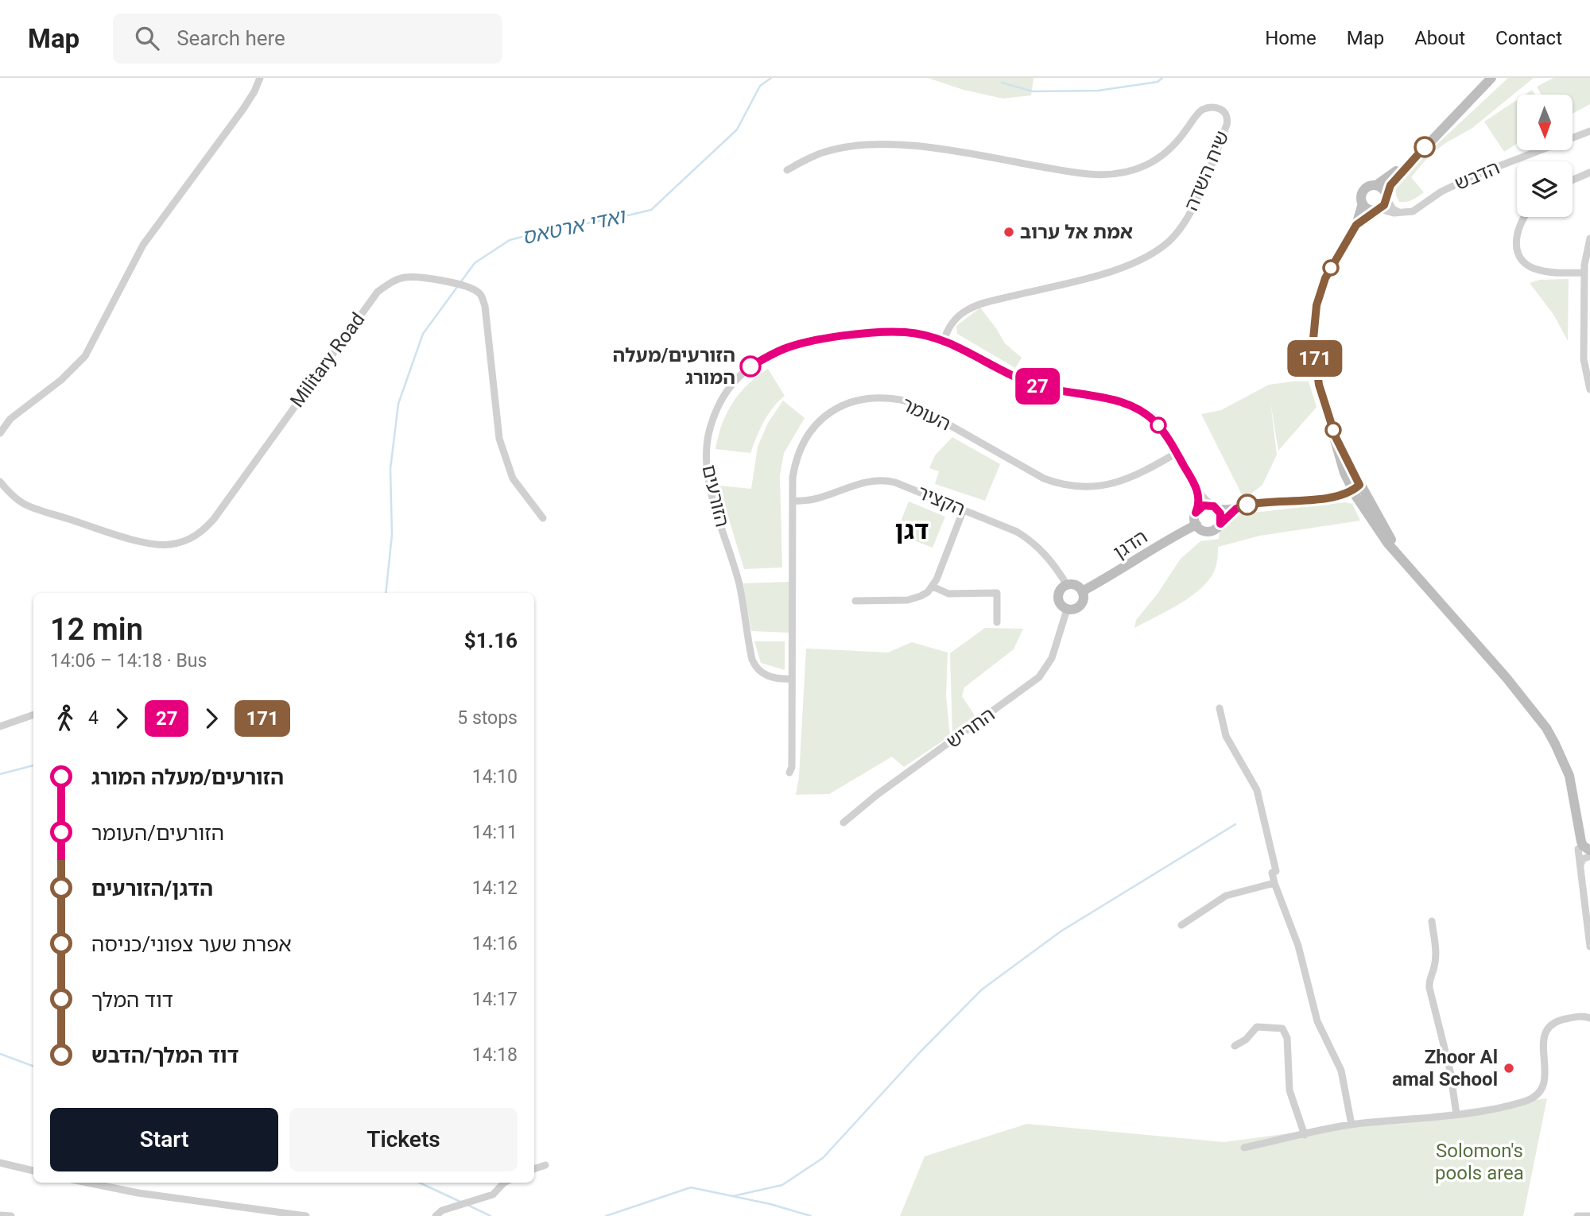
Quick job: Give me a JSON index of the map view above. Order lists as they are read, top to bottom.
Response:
{
  "streets": {
    "street": [
      "שיח השדה",
      "הדבש",
      "Military Road",
      "העומר",
      "הזורעים",
      "הקציר",
      "הדגן",
      "החריש"
    ]
  },
  "crossings": [
    ["שיח השדה", "הזורעים"],
    ["העומר", "הזורעים"],
    ["העומר", "הקציר"],
    ["הזורעים", "הדגן"],
    ["הקציר", "הדגן"],
    ["הקציר", "החריש"],
    ["הדגן", "החריש"]
  ],
  "districts": ["דגן"],
  "water": ["ואדי ארטאס"],
  "parks": ["Solomon's pools area"],
  "places": ["אמת אל ערוב", "הזורעים/מעלה המורג", "Zhoor Al amal School"],
  "lines": ["bus line 171", "bus line 27"],
  "north": "bottom",
  "page": {
    "header": "Map",
    "search": "Search here",
    "nav": [
      "Home",
      "Map",
      "About",
      "Contact"
    ],
    "on_map": ["27", "171"],
    "heading": ["12 min", "14:06 – 14:18 · Bus", "$1.16"],
    "legs": [
      "4",
      "27",
      "171",
      "5 stops"
    ],
    "list": [
      {
        "name": "הזורעים/מעלה המורג",
        "value": "14:10"
      },
      {
        "name": "הזורעים/העומר",
        "value": "14:11"
      },
      {
        "name": "הדגן/הזורעים",
        "value": "14:12"
      },
      {
        "name": "אפרת שער צפוני/כניסה",
        "value": "14:16"
      },
      {
        "name": "דוד המלך",
        "value": "14:17"
      },
      {
        "name": "דוד המלך/הדבש",
        "value": "14:18"
      }
    ],
    "buttons": ["Start", "Tickets"]
  }
}
